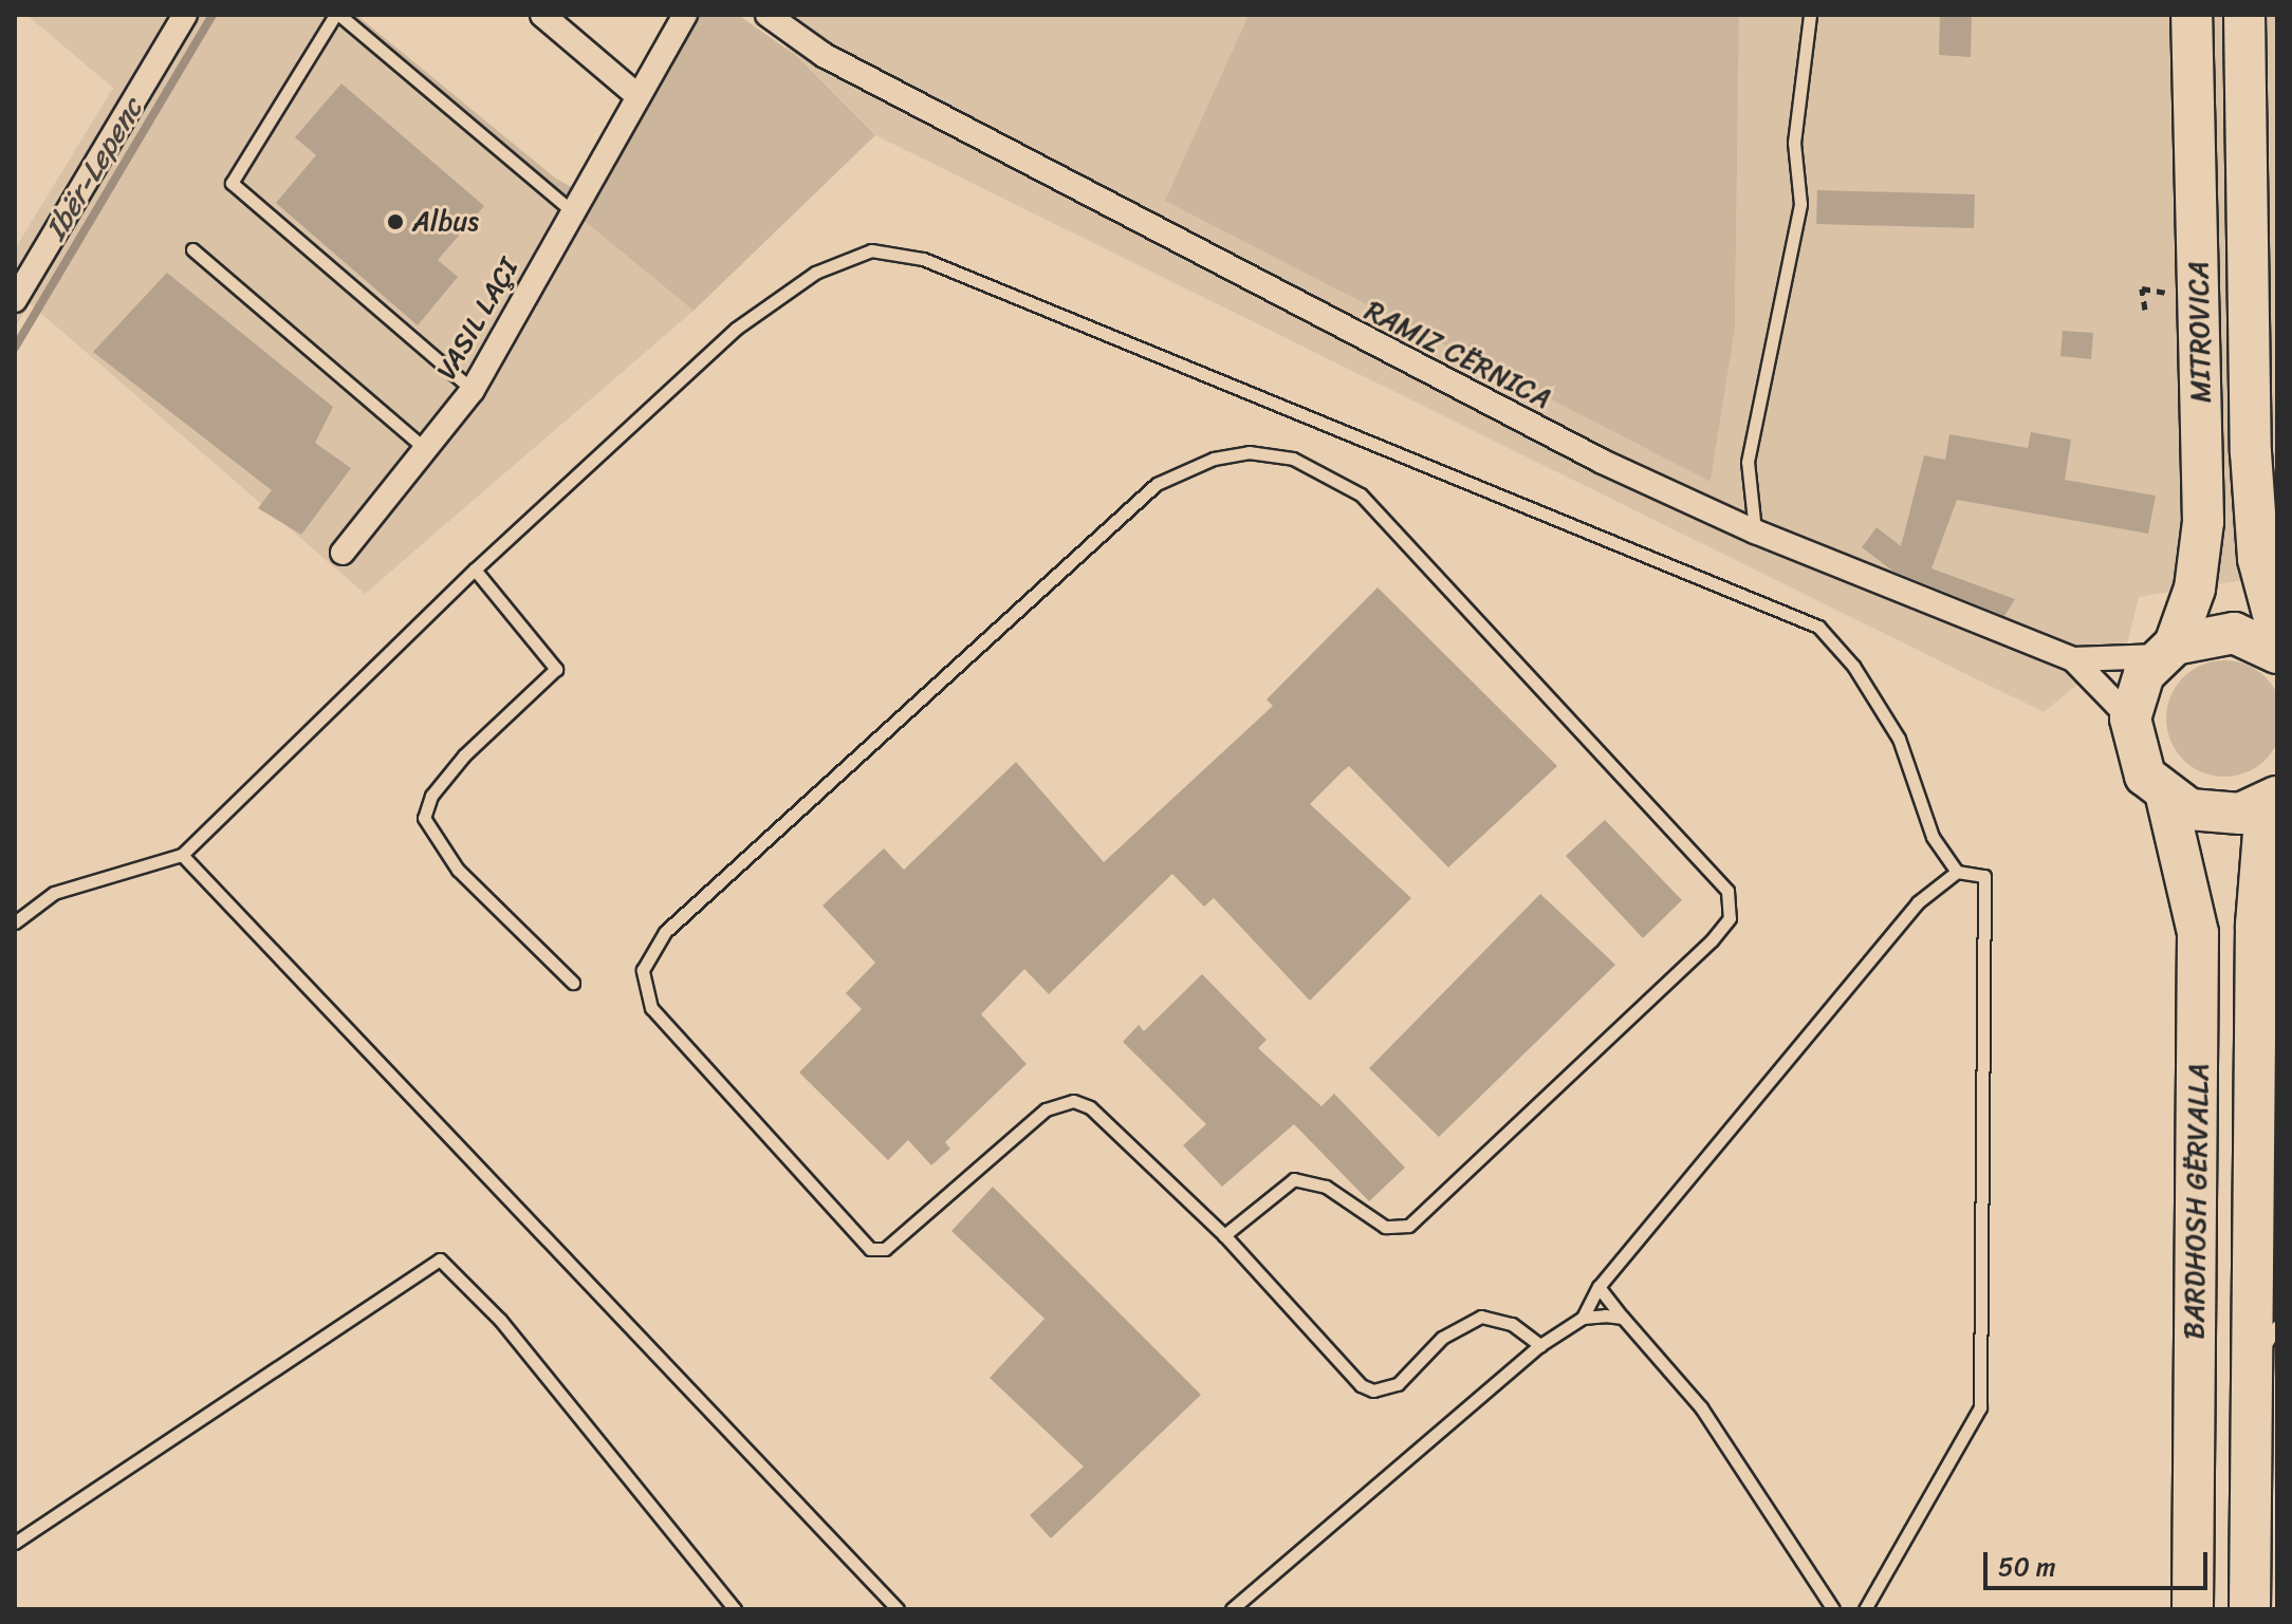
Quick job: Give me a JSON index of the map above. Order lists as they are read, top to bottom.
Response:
{
  "streets": {
    "highway": ["MITROVICA", "BARDHOSH GËRVALLA"],
    "street": ["VASIL LAÇI", "RAMIZ CËRNICA"]
  },
  "crossings": [
    ["MITROVICA", "RAMIZ CËRNICA"]
  ],
  "water": ["Ibër-Lepenc"],
  "places": ["Albus"],
  "scale_bar": "50 m"
}
